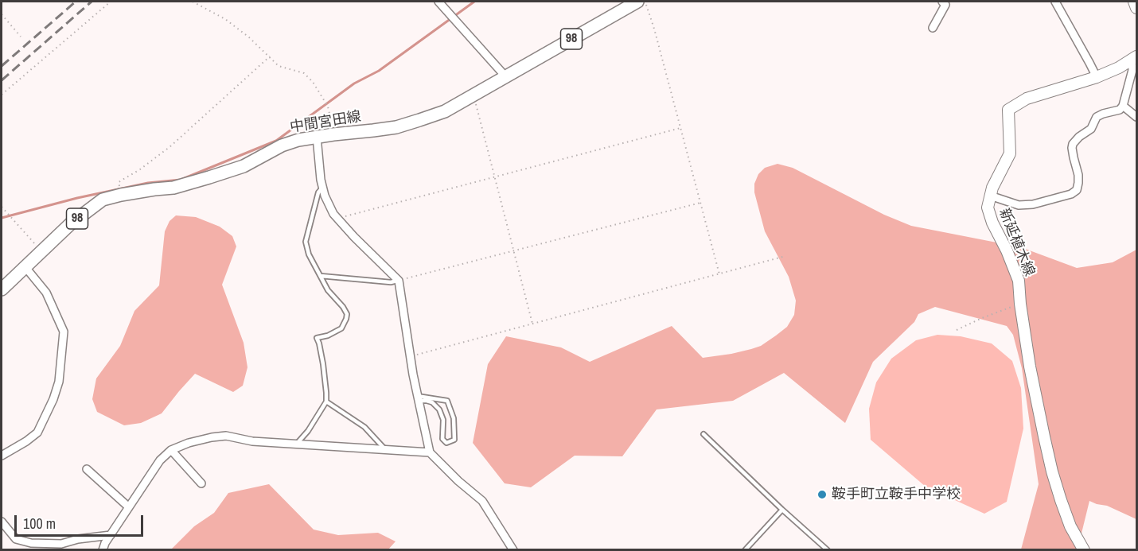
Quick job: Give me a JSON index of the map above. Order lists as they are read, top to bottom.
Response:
{
  "streets": {
    "main road": ["98", "中間宮田線", "新延植木線"]
  },
  "places": ["鞍手町立鞍手中学校"],
  "scale_bar": "100 m"
}
